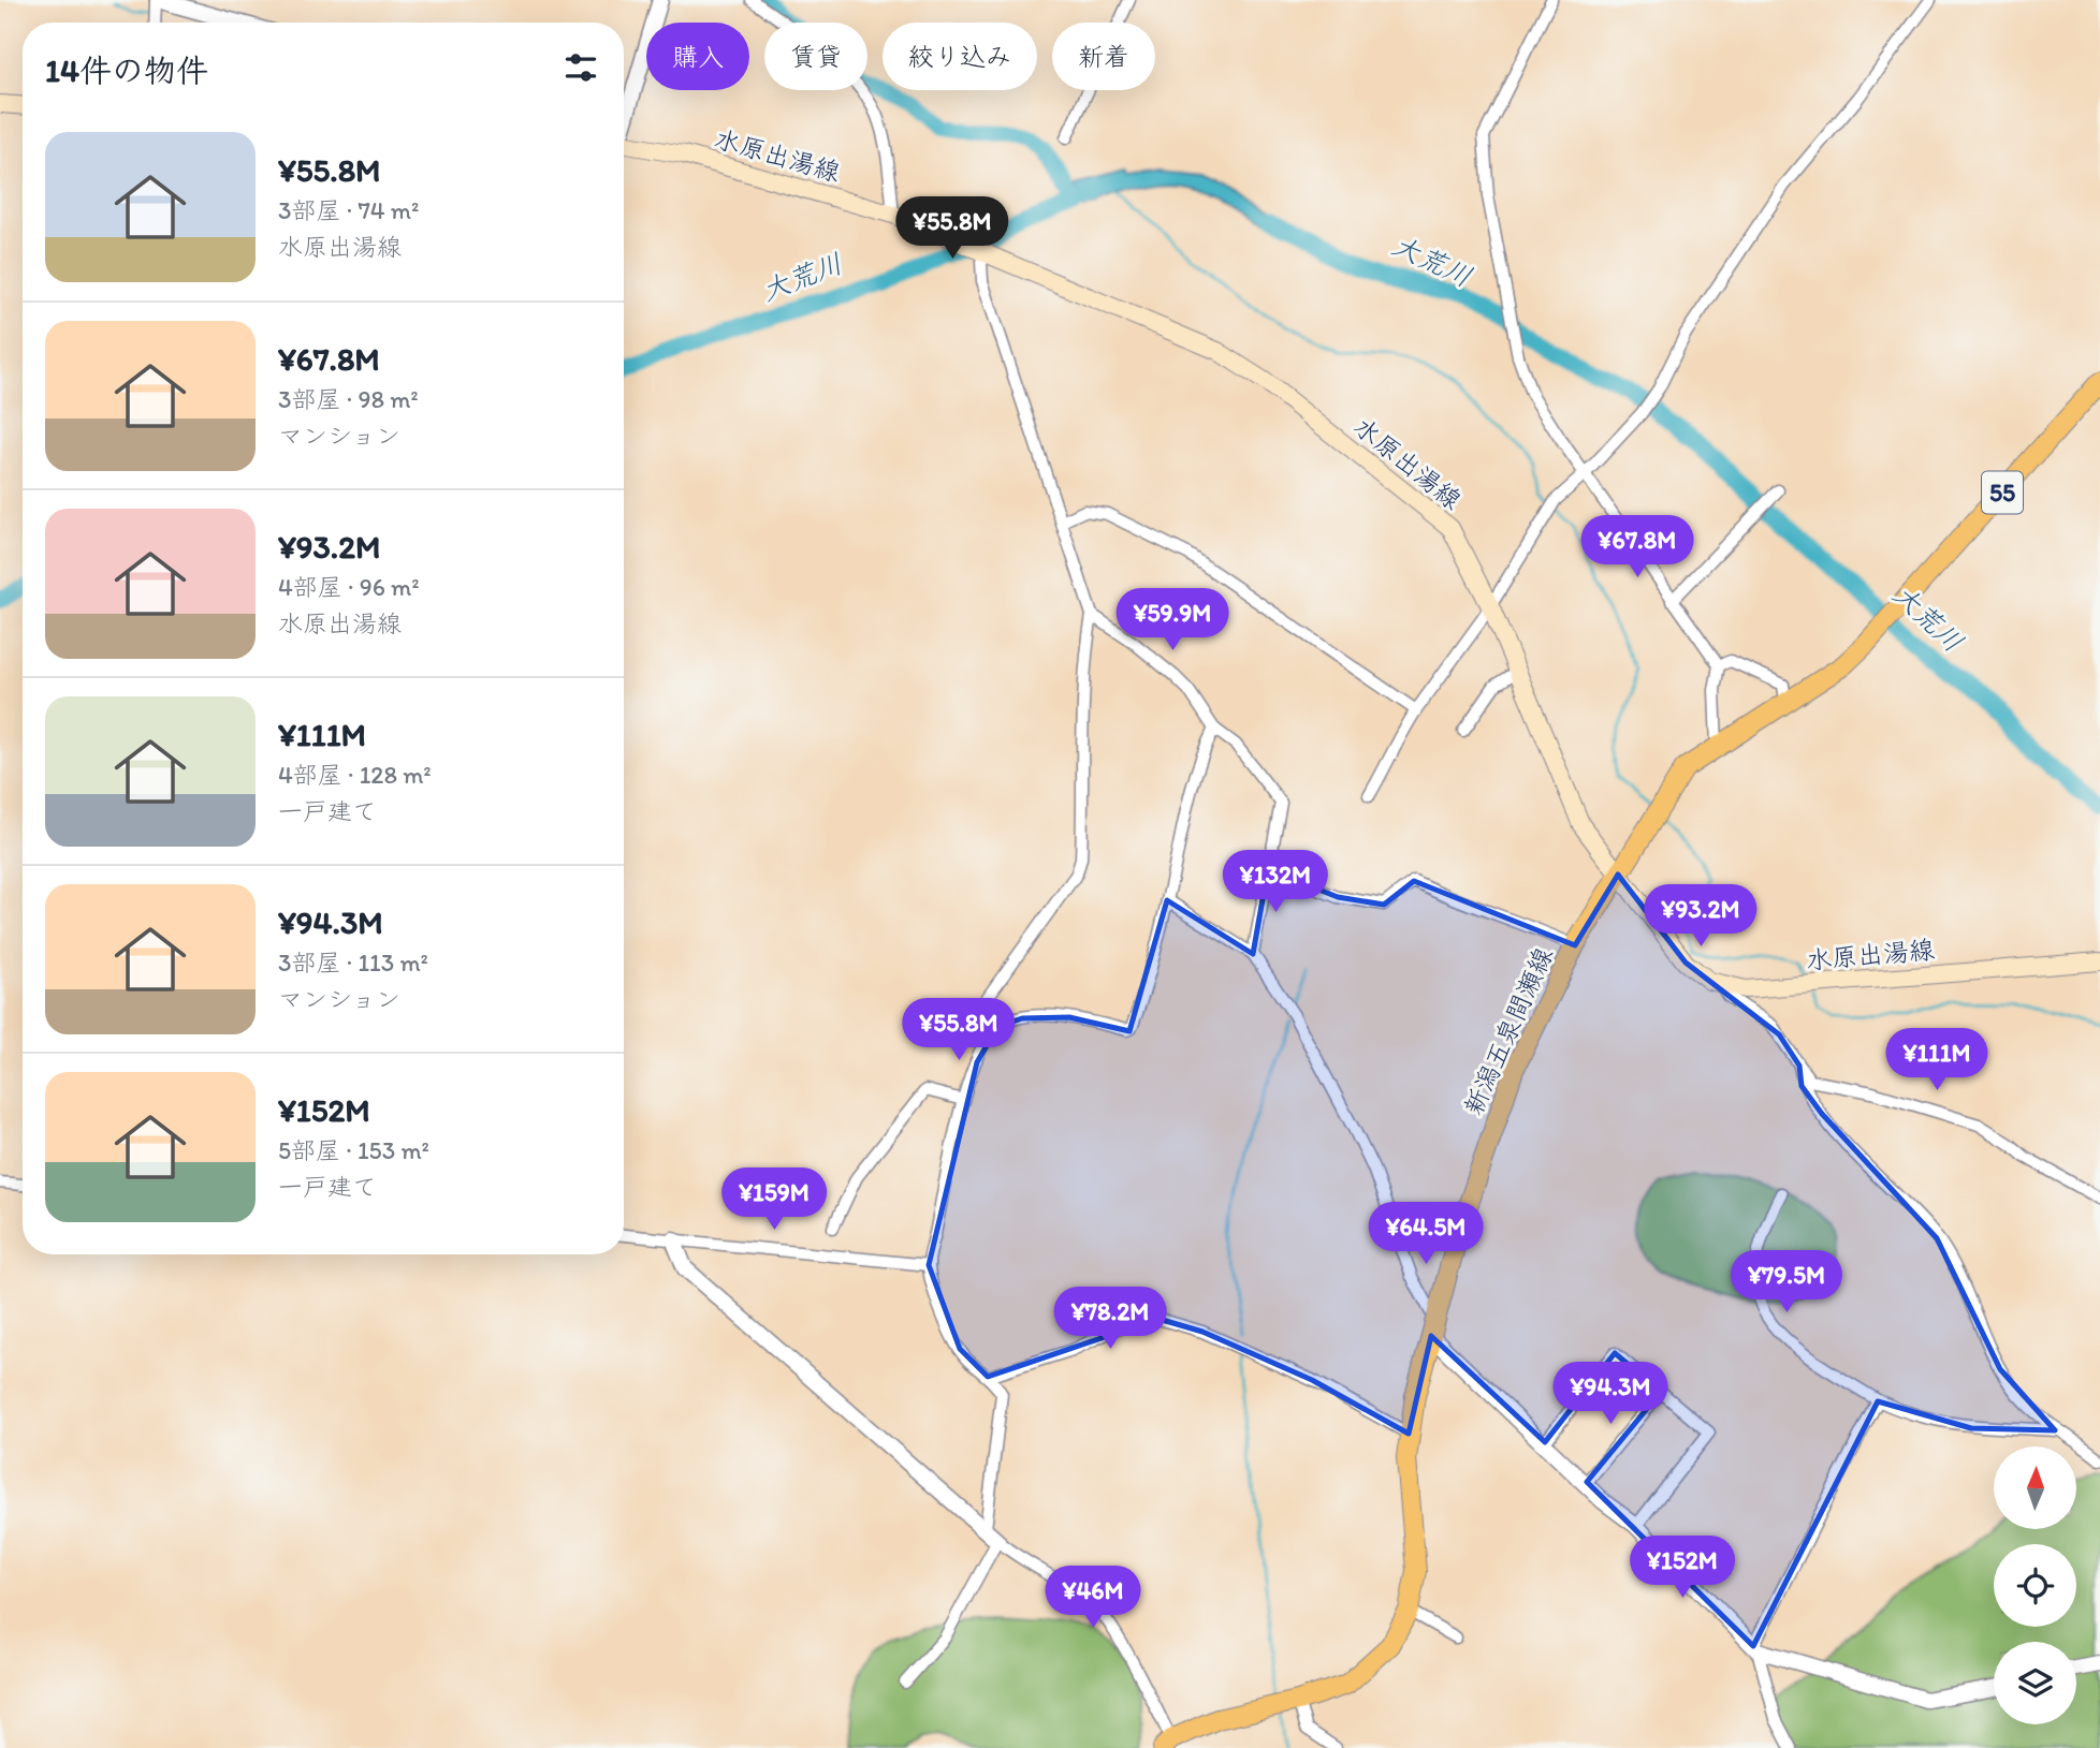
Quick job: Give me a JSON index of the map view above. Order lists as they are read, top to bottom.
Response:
{
  "streets": {
    "main road": ["水原出湯線", "55", "新潟五泉間瀬線"]
  },
  "crossings": [
    ["水原出湯線", "新潟五泉間瀬線"]
  ],
  "water": ["大荒川"],
  "north": "top",
  "page": {
    "chip": [
      "購入",
      "賃貸",
      "絞り込み",
      "新着"
    ],
    "heading": "14件の物件",
    "list": [
      {
        "name": "¥55.8M",
        "note": "3部屋 · 74 m² · 水原出湯線"
      },
      {
        "name": "¥67.8M",
        "note": "3部屋 · 98 m² · マンション"
      },
      {
        "name": "¥93.2M",
        "note": "4部屋 · 96 m² · 水原出湯線"
      },
      {
        "name": "¥111M",
        "note": "4部屋 · 128 m² · 一戸建て"
      },
      {
        "name": "¥94.3M",
        "note": "3部屋 · 113 m² · マンション"
      },
      {
        "name": "¥152M",
        "note": "5部屋 · 153 m² · 一戸建て"
      }
    ],
    "price": [
      "¥55.8M",
      "¥67.8M",
      "¥59.9M",
      "¥132M",
      "¥93.2M",
      "¥55.8M",
      "¥111M",
      "¥159M",
      "¥64.5M",
      "¥79.5M",
      "¥78.2M",
      "¥94.3M",
      "¥152M",
      "¥46M"
    ]
  }
}
